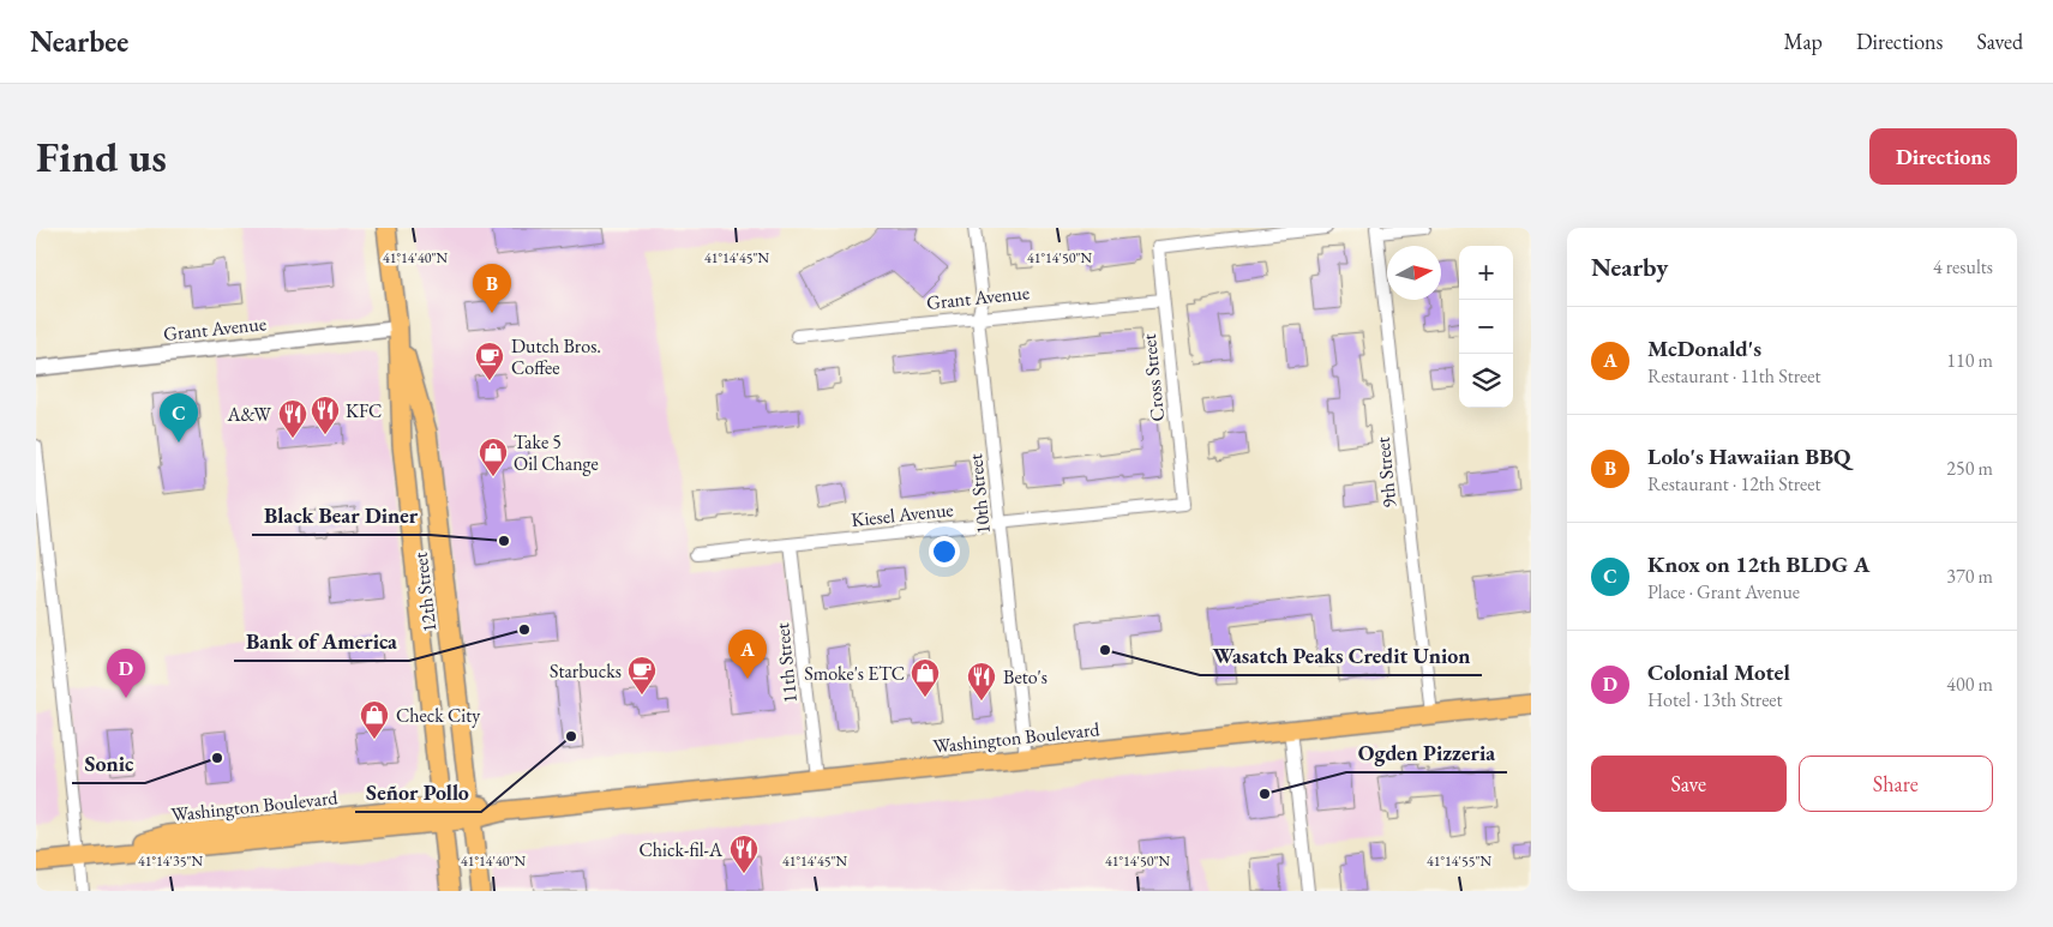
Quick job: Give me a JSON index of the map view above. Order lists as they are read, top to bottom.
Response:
{
  "streets": {
    "main road": ["12th Street", "Washington Boulevard"],
    "street": [
      "Grant Avenue",
      "Cross Street",
      "9th Street",
      "10th Street",
      "Kiesel Avenue",
      "11th Street"
    ]
  },
  "crossings": [
    ["Grant Avenue", "Cross Street"],
    ["Grant Avenue", "10th Street"],
    ["Grant Avenue", "12th Street"],
    ["Cross Street", "Kiesel Avenue"],
    ["9th Street", "Washington Boulevard"],
    ["10th Street", "Kiesel Avenue"],
    ["10th Street", "Washington Boulevard"],
    ["Kiesel Avenue", "11th Street"],
    ["12th Street", "Washington Boulevard"],
    ["11th Street", "Washington Boulevard"]
  ],
  "places": {
    "cafe": ["Dutch Bros. Coffee", "Starbucks"],
    "restaurant": [
      "KFC",
      "A&W",
      "Beto's",
      "Chick-fil-A"
    ],
    "shop": ["Take 5 Oil Change", "Smoke's ETC", "Check City"],
    "other": [
      "Black Bear Diner",
      "Bank of America",
      "Wasatch Peaks Credit Union",
      "Señor Pollo",
      "Sonic",
      "Ogden Pizzeria"
    ]
  },
  "north": "right",
  "page": {
    "header": "Nearbee",
    "nav": ["Map", "Directions", "Saved"],
    "buttons": [
      "Directions",
      ["Save", "Share"]
    ],
    "title": "Find us",
    "heading": ["Nearby", "4 results"],
    "map_buttons": ["+", "−"],
    "pins": [
      "B",
      "C",
      "A",
      "D"
    ],
    "list": [
      {
        "mark": "A",
        "name": "McDonald's",
        "note": "Restaurant · 11th Street",
        "value": "110 m"
      },
      {
        "mark": "B",
        "name": "Lolo's Hawaiian BBQ",
        "note": "Restaurant · 12th Street",
        "value": "250 m"
      },
      {
        "mark": "C",
        "name": "Knox on 12th BLDG A",
        "note": "Place · Grant Avenue",
        "value": "370 m"
      },
      {
        "mark": "D",
        "name": "Colonial Motel",
        "note": "Hotel · 13th Street",
        "value": "400 m"
      }
    ]
  },
  "coordinates": [
    "41°14'40\"N",
    "41°14'45\"N",
    "41°14'50\"N",
    "41°14'35\"N",
    "41°14'55\"N"
  ]
}
